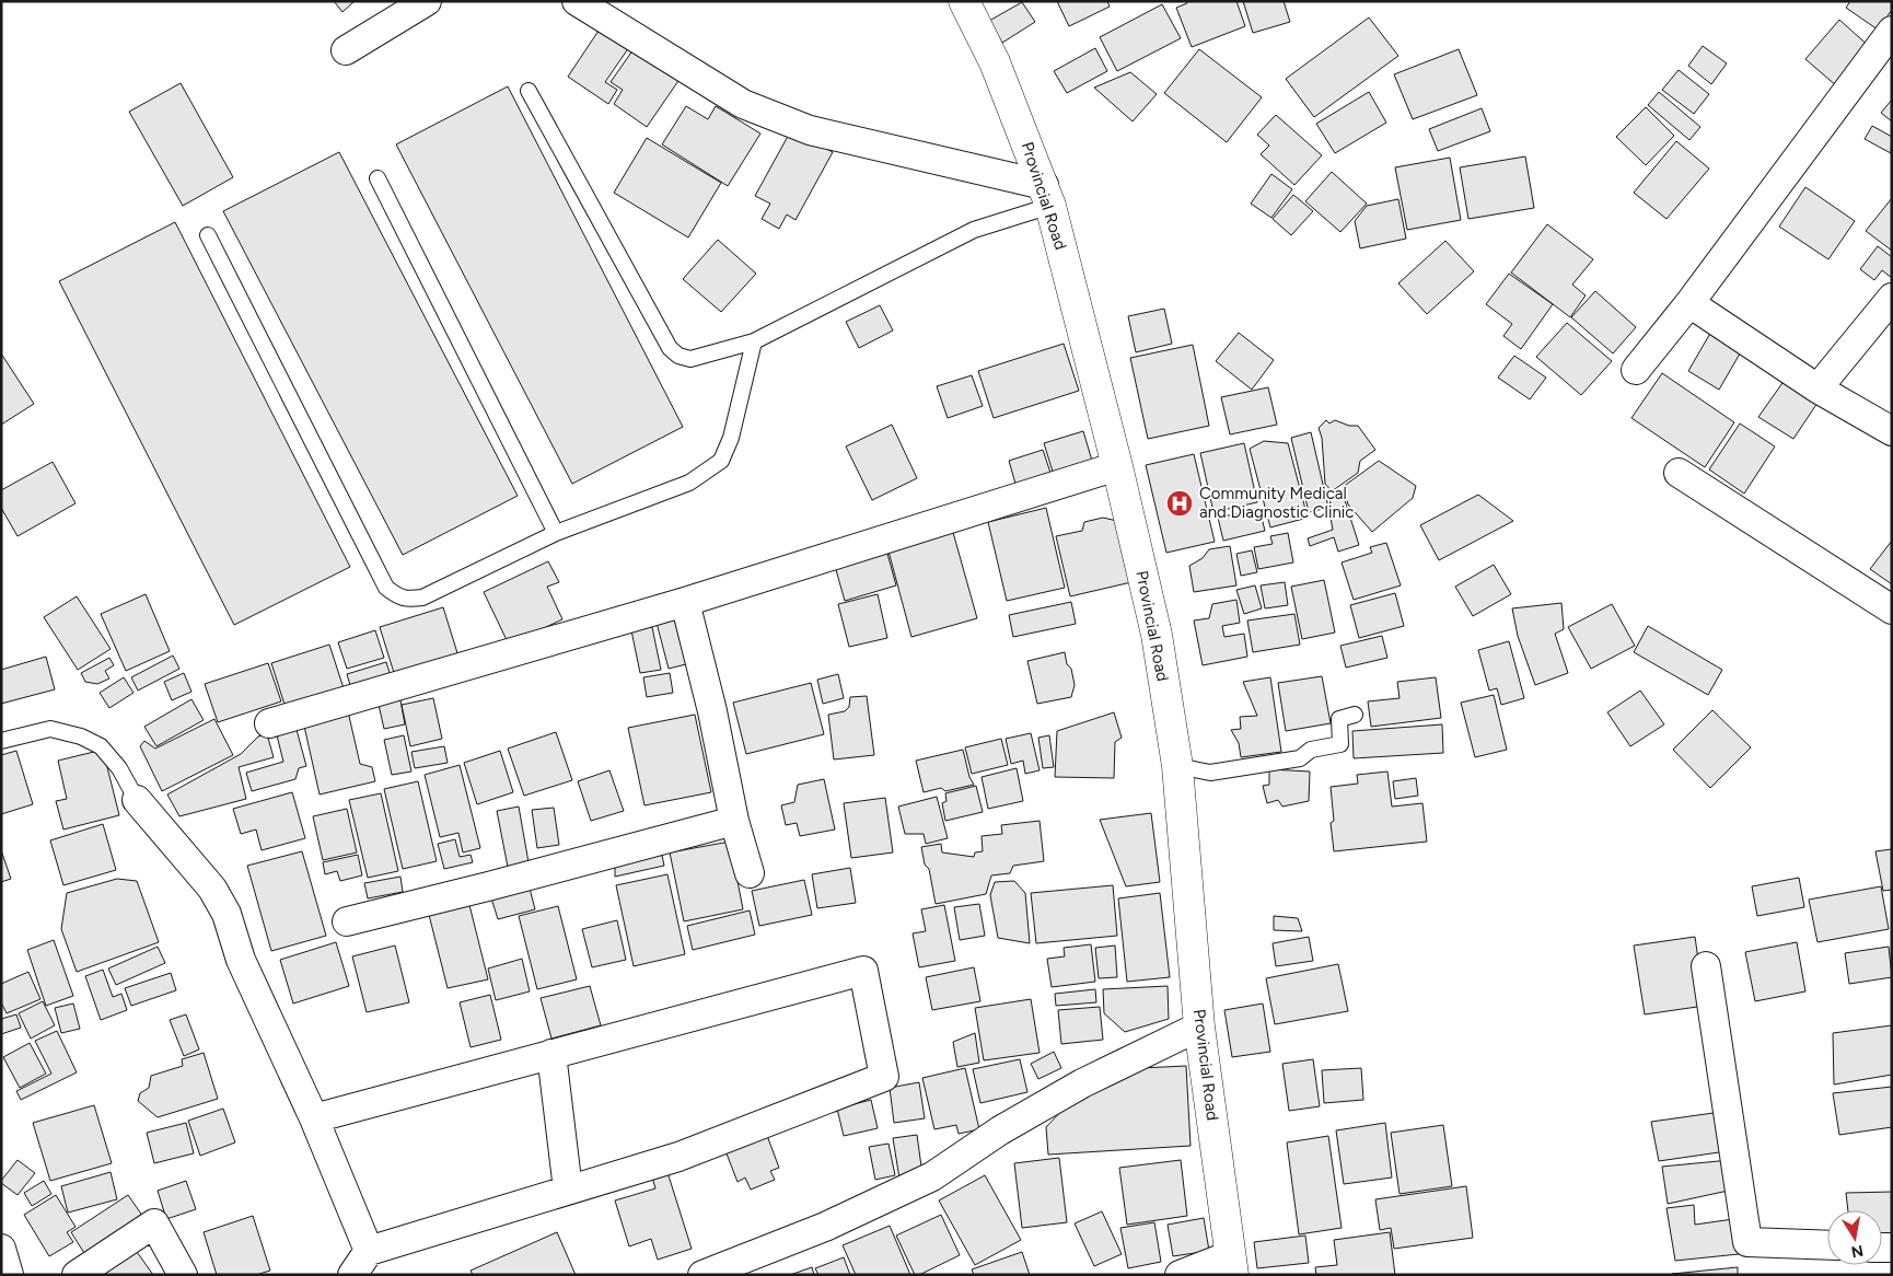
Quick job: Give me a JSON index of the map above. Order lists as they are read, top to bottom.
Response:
{
  "streets": {
    "main road": ["Provincial Road"]
  },
  "places": {
    "hospital": ["Community Medical and Diagnostic Clinic"]
  },
  "north": "bottom"
}
